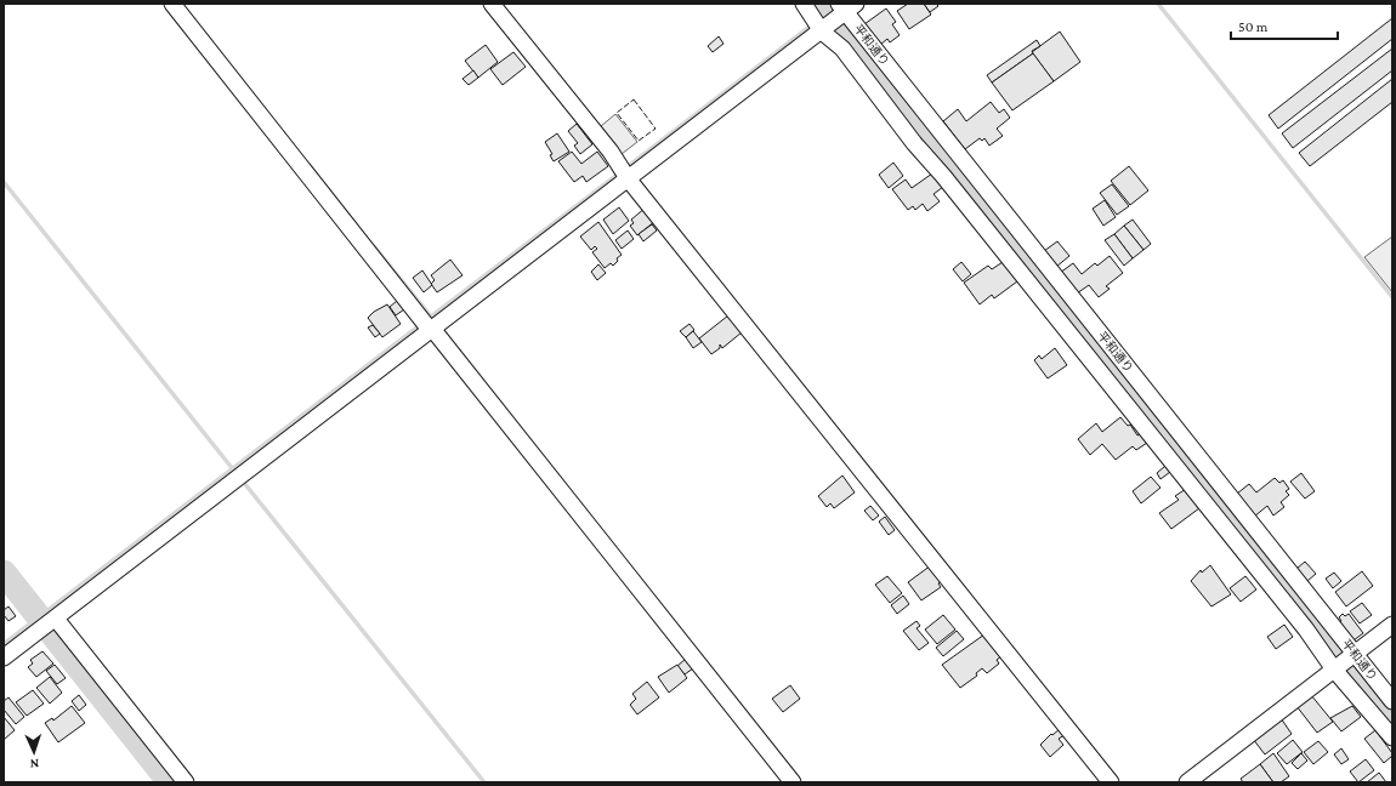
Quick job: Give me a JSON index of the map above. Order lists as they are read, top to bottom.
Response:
{
  "streets": {
    "street": ["平和通り"]
  },
  "scale_bar": "50 m",
  "north": "bottom"
}
